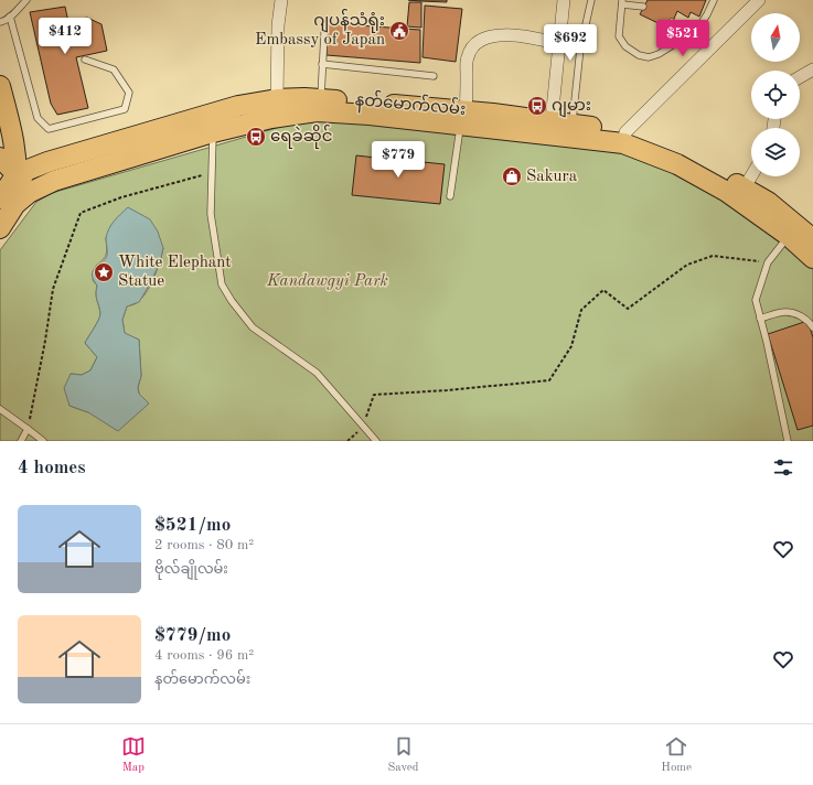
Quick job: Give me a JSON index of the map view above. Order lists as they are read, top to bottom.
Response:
{
  "streets": {
    "main road": ["နတ်မောက်လမ်း"]
  },
  "parks": ["Kandawgyi Park"],
  "places": {
    "public building": ["ဂျပန်သံရုံး Embassy of Japan"],
    "bus stop": ["ဂျမား", "ရေခဲဆိုင်"],
    "shop": ["Sakura"],
    "place": ["White Elephant Statue"]
  },
  "north": "top",
  "page": {
    "price": [
      "$412",
      "$521",
      "$692",
      "$779"
    ],
    "heading": "4 homes",
    "list": [
      {
        "name": "$521/mo",
        "note": "2 rooms · 80 m² · ဗိုလ်ချိုလမ်း"
      },
      {
        "name": "$779/mo",
        "note": "4 rooms · 96 m² · နတ်မောက်လမ်း"
      }
    ],
    "tabs": ["Map", "Saved", "Home"]
  }
}
